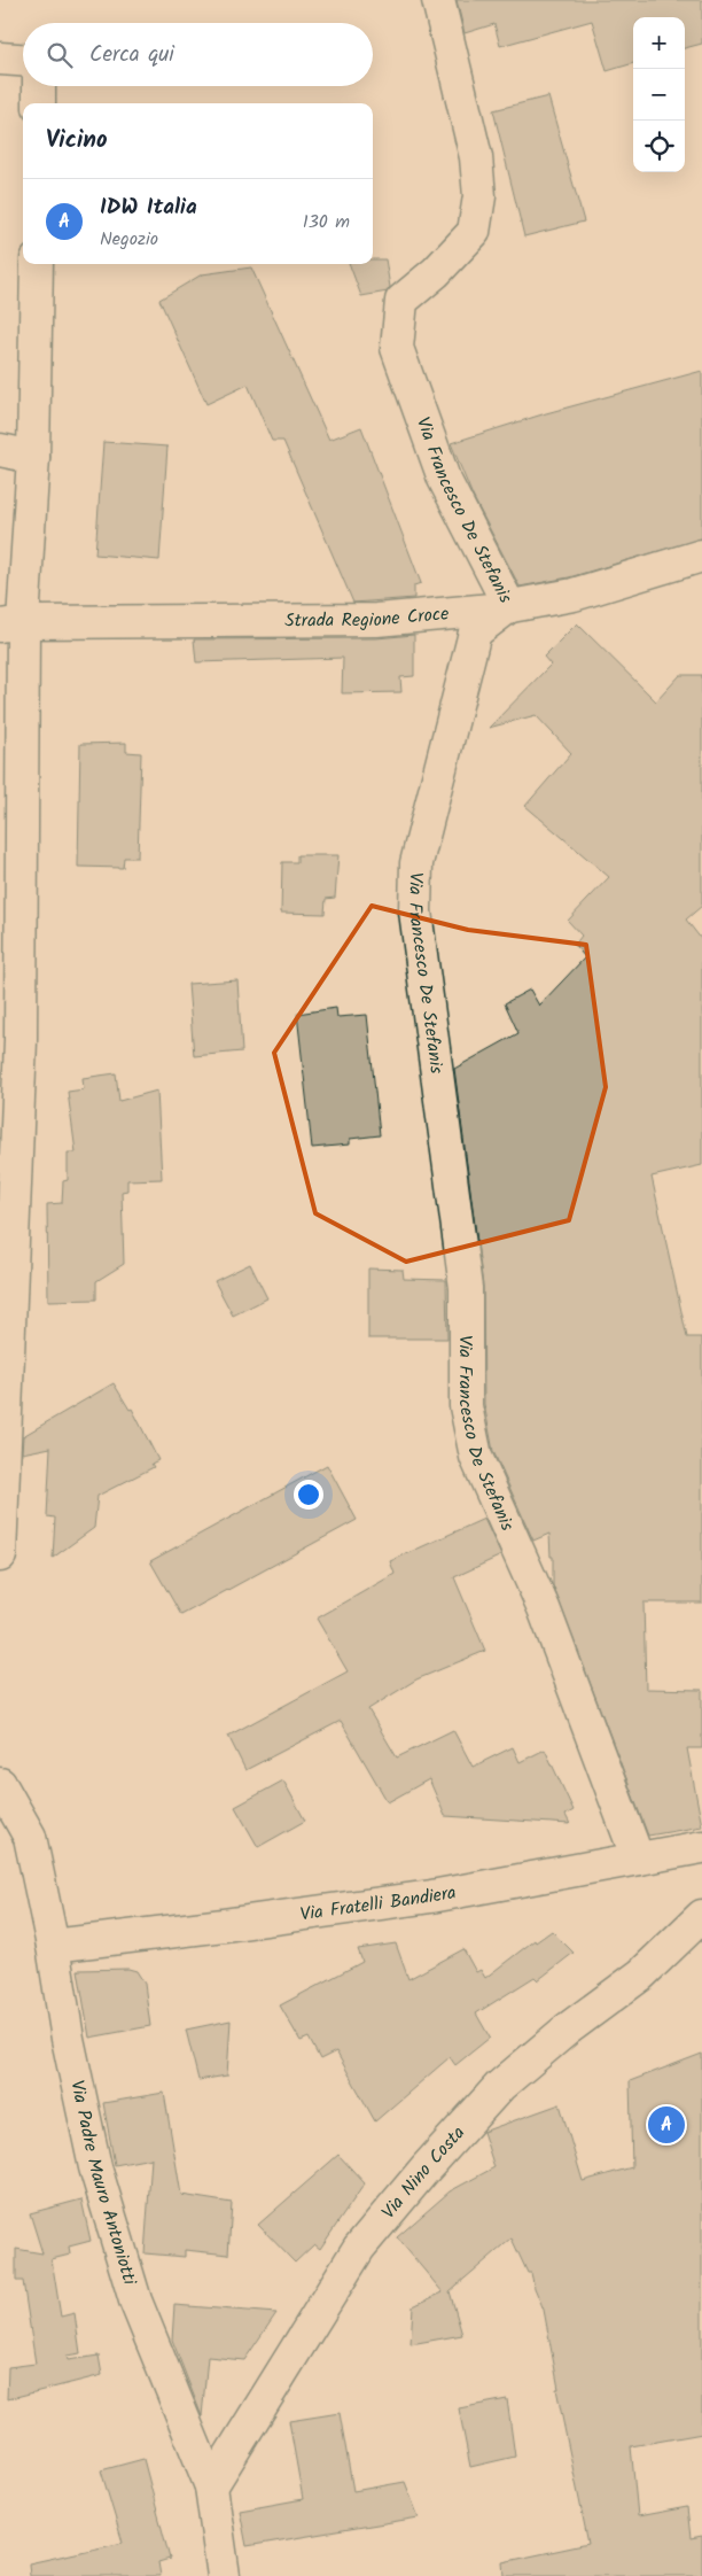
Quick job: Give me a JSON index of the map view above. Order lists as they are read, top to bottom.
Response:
{
  "streets": {
    "street": [
      "Via Francesco De Stefanis",
      "Strada Regione Croce",
      "Via Fratelli Bandiera",
      "Via Nino Costa",
      "Via Padre Mauro Antoniotti"
    ]
  },
  "crossings": [
    ["Via Francesco De Stefanis", "Strada Regione Croce"],
    ["Via Francesco De Stefanis", "Via Fratelli Bandiera"],
    ["Via Fratelli Bandiera", "Via Padre Mauro Antoniotti"],
    ["Via Nino Costa", "Via Padre Mauro Antoniotti"]
  ],
  "page": {
    "map_buttons": ["+", "−"],
    "search": "Cerca qui",
    "heading": "Vicino",
    "list": [
      {
        "mark": "A",
        "name": "IDW Italia",
        "note": "Negozio",
        "value": "130 m"
      }
    ],
    "pins": "A"
  }
}
